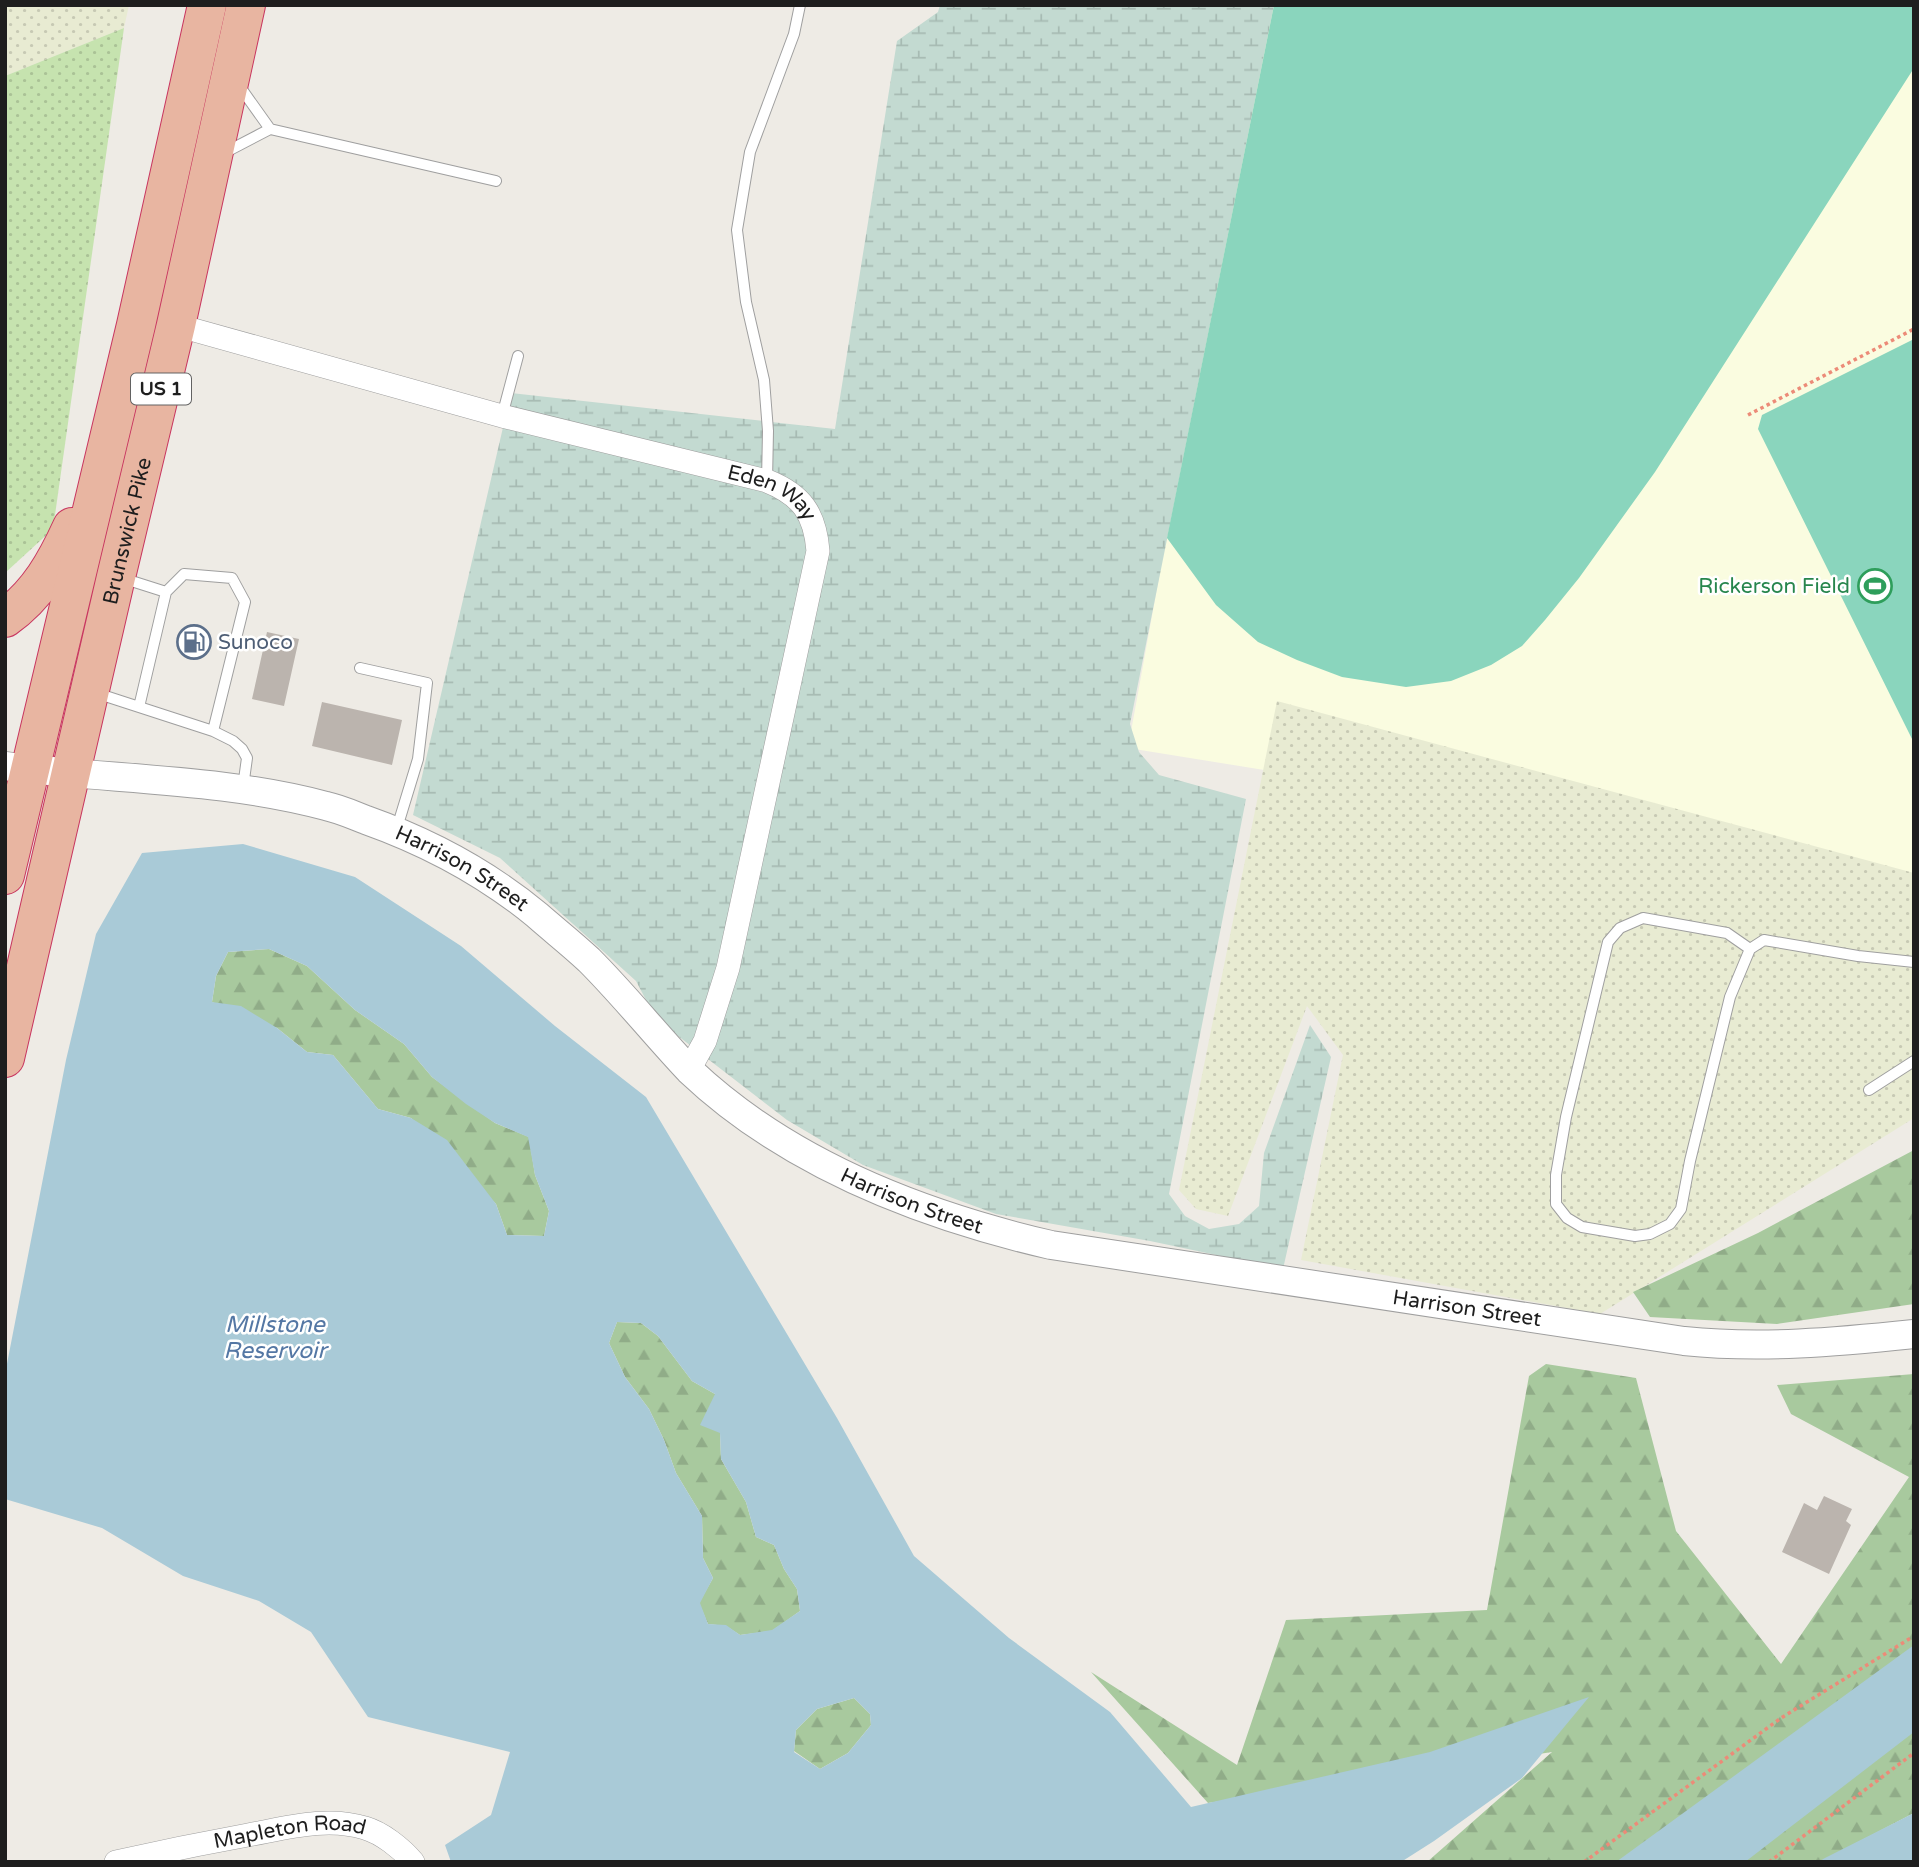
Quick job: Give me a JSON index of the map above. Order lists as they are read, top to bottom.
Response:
{
  "streets": {
    "highway": ["US 1", "Brunswick Pike"],
    "street": ["Eden Way", "Harrison Street", "Mapleton Road"]
  },
  "crossings": [
    ["Eden Way", "Brunswick Pike"],
    ["Eden Way", "Harrison Street"],
    ["Brunswick Pike", "Harrison Street"]
  ],
  "water": ["Millstone Reservoir"],
  "places": {
    "sports": ["Rickerson Field"],
    "fuel station": ["Sunoco"]
  }
}
